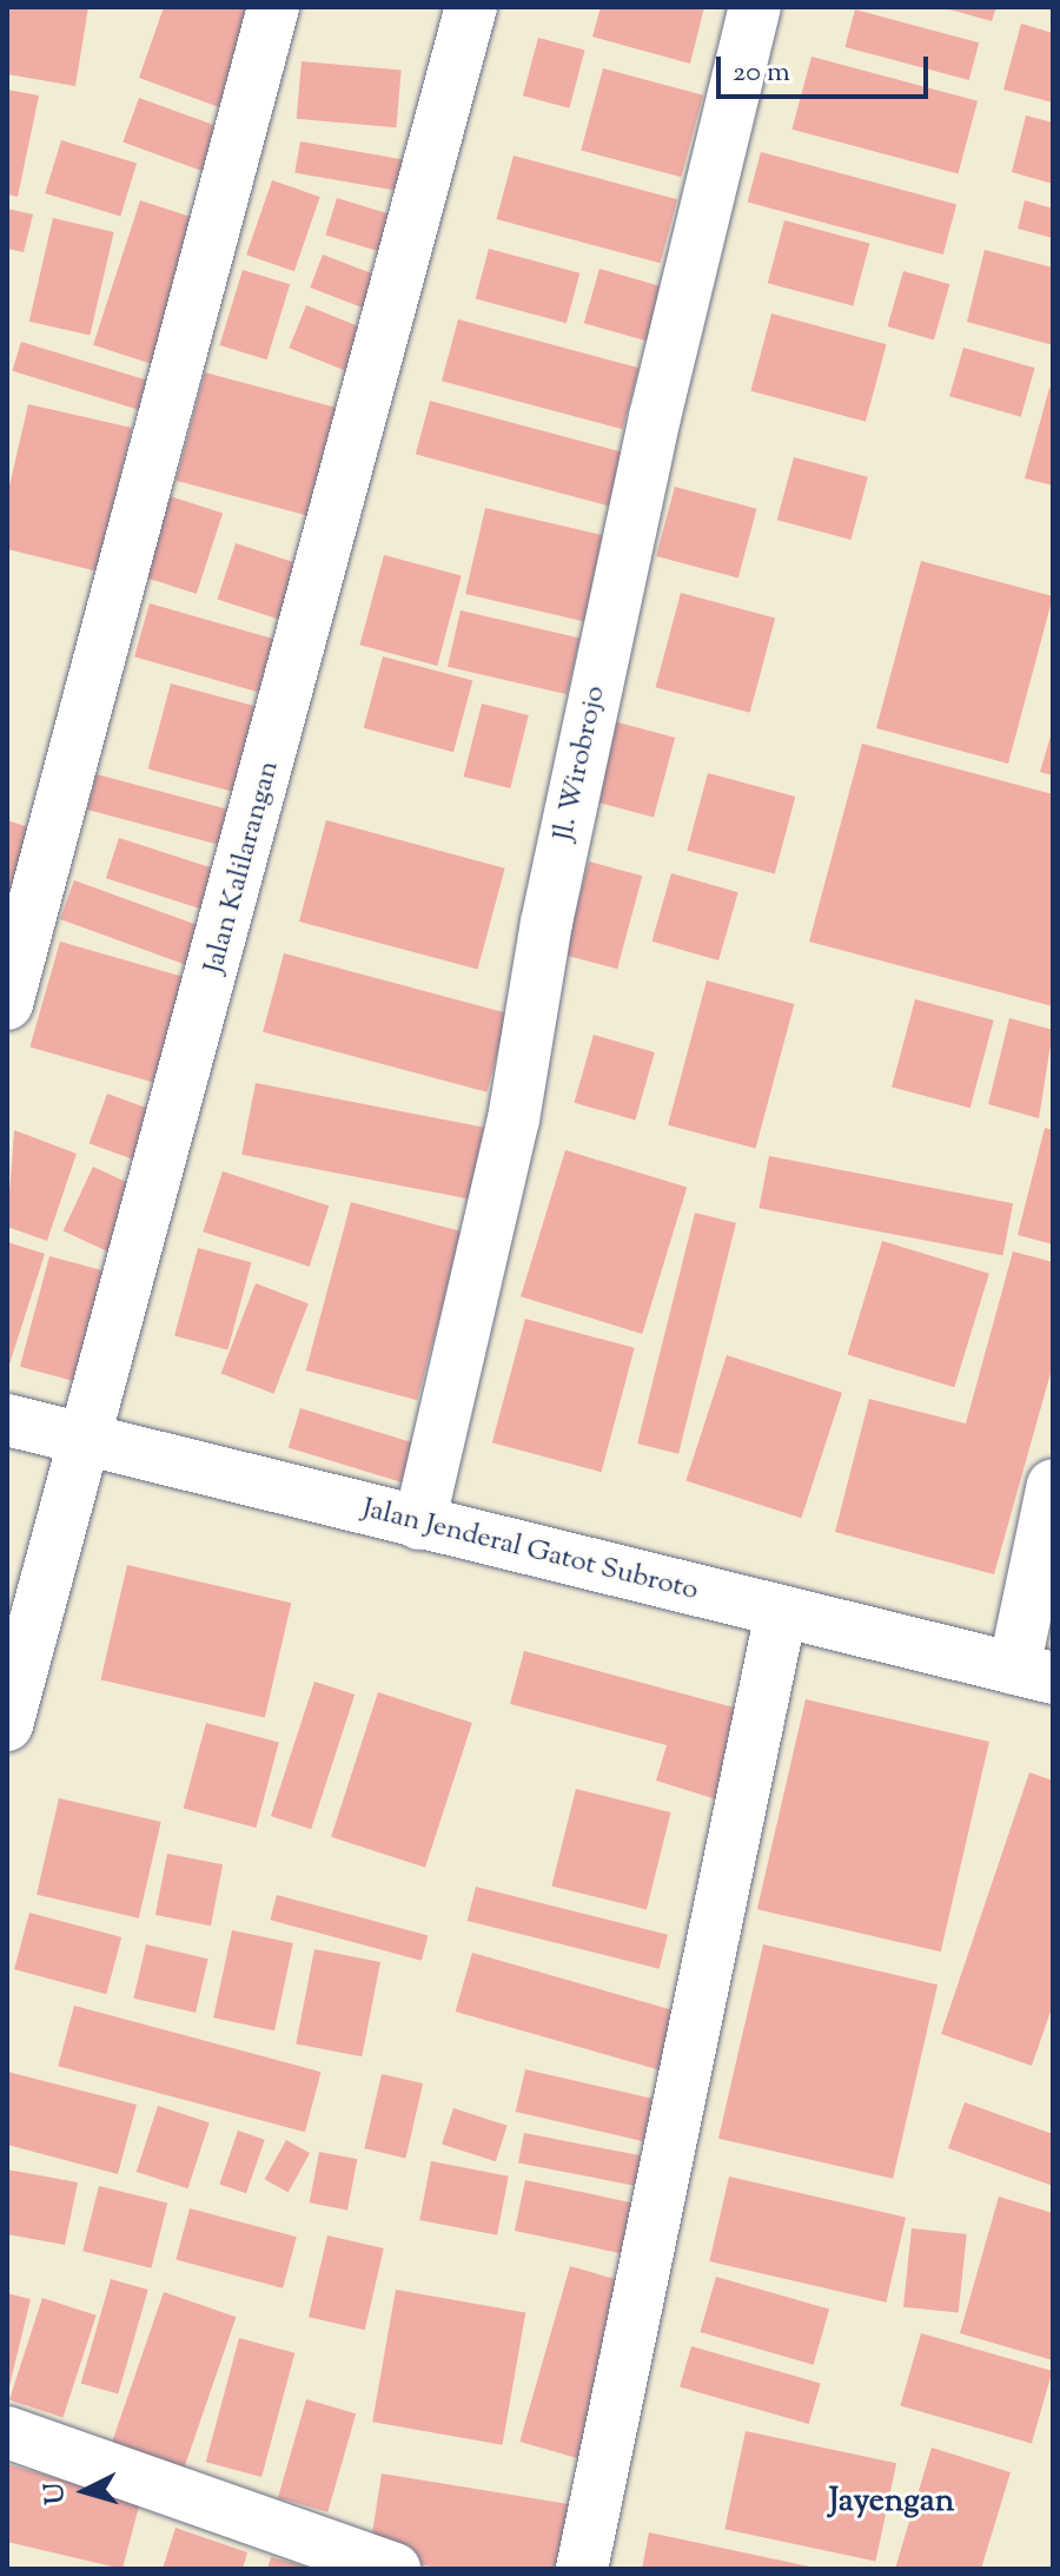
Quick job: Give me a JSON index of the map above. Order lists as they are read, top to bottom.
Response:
{
  "streets": {
    "street": ["Jl. Wirobrojo", "Jalan Kalilarangan", "Jalan Jenderal Gatot Subroto"]
  },
  "crossings": [
    ["Jl. Wirobrojo", "Jalan Jenderal Gatot Subroto"],
    ["Jalan Kalilarangan", "Jalan Jenderal Gatot Subroto"]
  ],
  "districts": ["Jayengan"],
  "scale_bar": "20 m",
  "north": "left"
}
